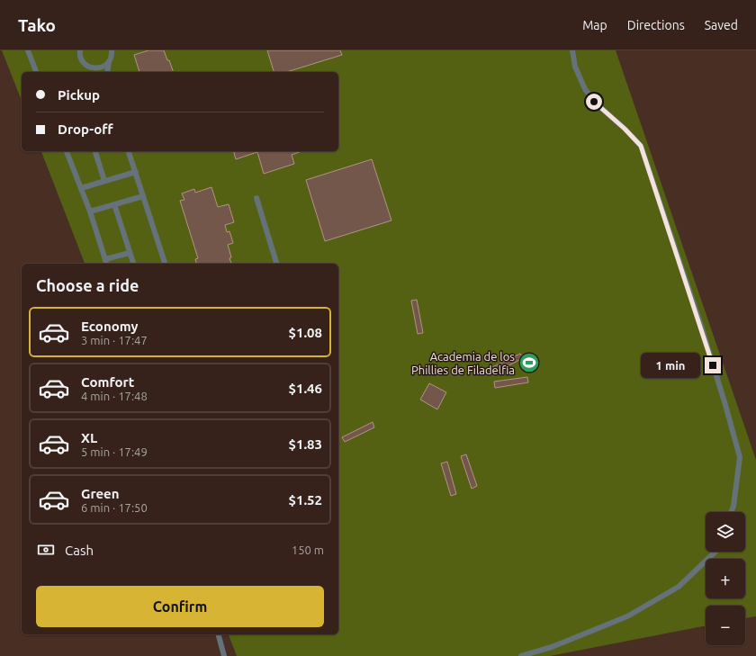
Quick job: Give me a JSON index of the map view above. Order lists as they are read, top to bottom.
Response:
{
  "places": {
    "sports": ["Academia de los Phillies de Filadelfia"]
  },
  "page": {
    "header": "Tako",
    "nav": ["Map", "Directions", "Saved"],
    "banner": ["Pickup", "Drop-off"],
    "heading": "Choose a ride",
    "list": [
      {
        "name": "Economy",
        "note": "3 min · 17:47",
        "value": "$1.08"
      },
      {
        "name": "Comfort",
        "note": "4 min · 17:48",
        "value": "$1.46"
      },
      {
        "name": "XL",
        "note": "5 min · 17:49",
        "value": "$1.83"
      },
      {
        "name": "Green",
        "note": "6 min · 17:50",
        "value": "$1.52"
      }
    ],
    "bubble": "1 min",
    "map_buttons": ["+", "−"],
    "pay": ["Cash", "150 m"],
    "buttons": "Confirm"
  }
}
